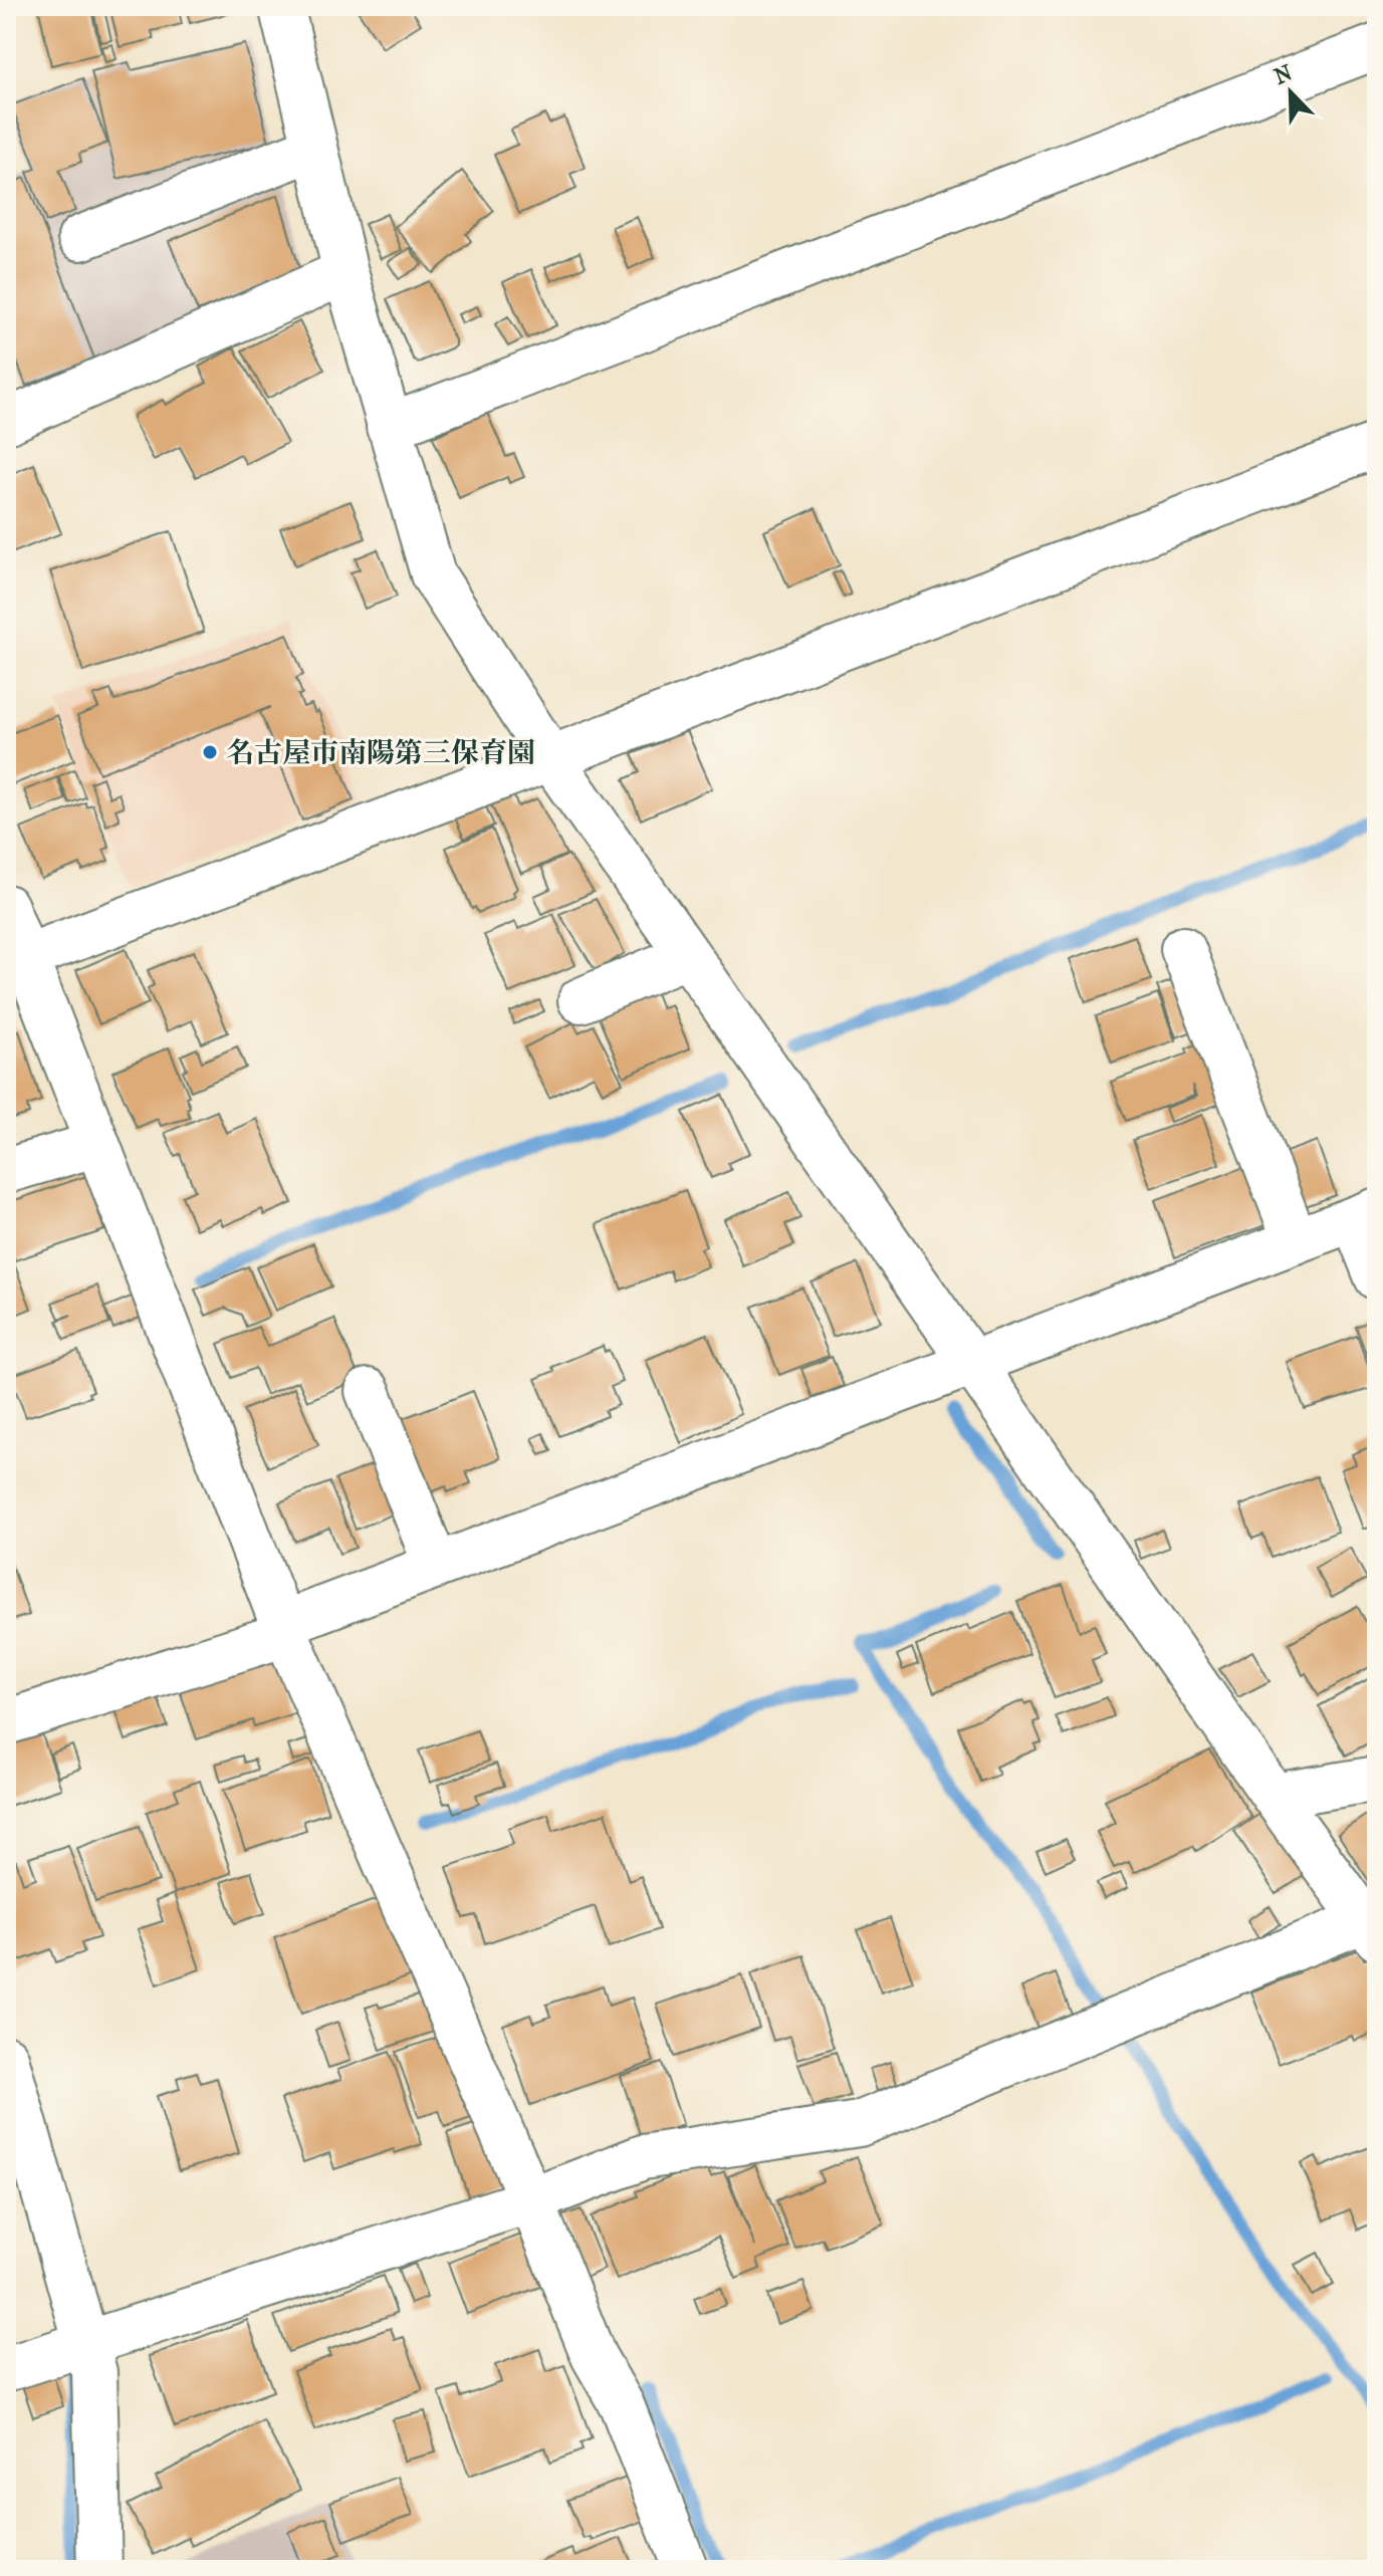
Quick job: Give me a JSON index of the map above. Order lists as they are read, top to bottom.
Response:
{
  "places": ["名古屋市南陽第三保育園"],
  "north": "top left"
}
